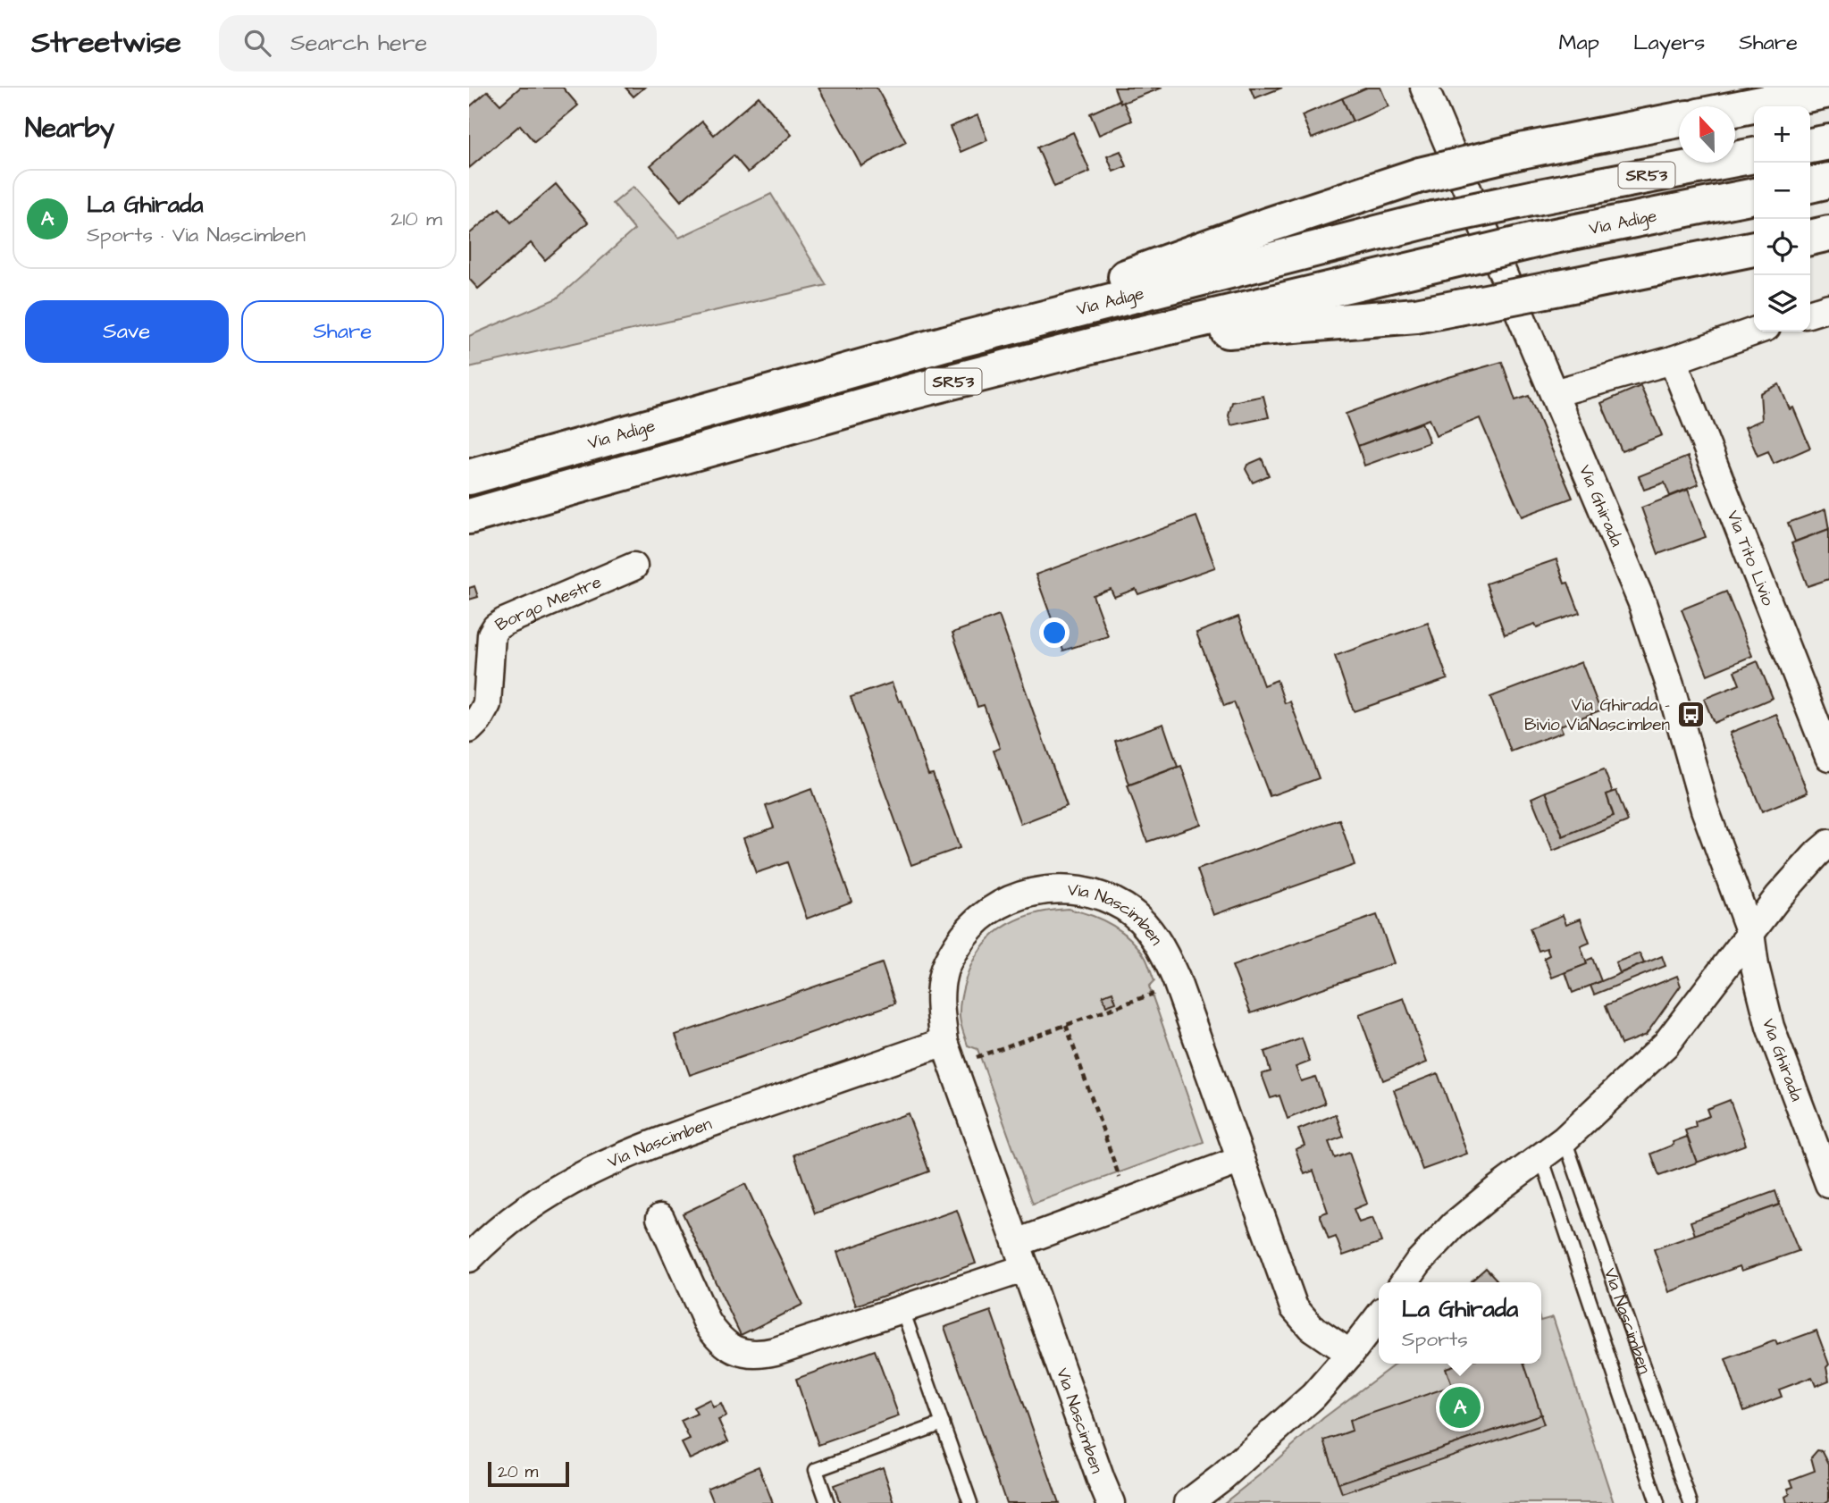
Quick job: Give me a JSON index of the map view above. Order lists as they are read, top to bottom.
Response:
{
  "streets": {
    "highway": ["SR53", "Via Adige"],
    "street": [
      "Via Ghirada",
      "Via Tito Livio",
      "Borgo Mestre",
      "Via Nascimben"
    ]
  },
  "places": {
    "bus stop": ["Via Ghirada - Bivio ViaNascimben"]
  },
  "scale_bar": "20 m",
  "north": "top",
  "page": {
    "header": "Streetwise",
    "search": "Search here",
    "nav": ["Map", "Layers", "Share"],
    "heading": "Nearby",
    "map_buttons": ["+", "−"],
    "list": [
      {
        "mark": "A",
        "name": "La Ghirada",
        "note": "Sports · Via Nascimben",
        "value": "210 m"
      }
    ],
    "buttons": ["Save", "Share"],
    "popup": ["La Ghirada", "Sports"],
    "pins": "A",
    "scale": "20 m"
  }
}
